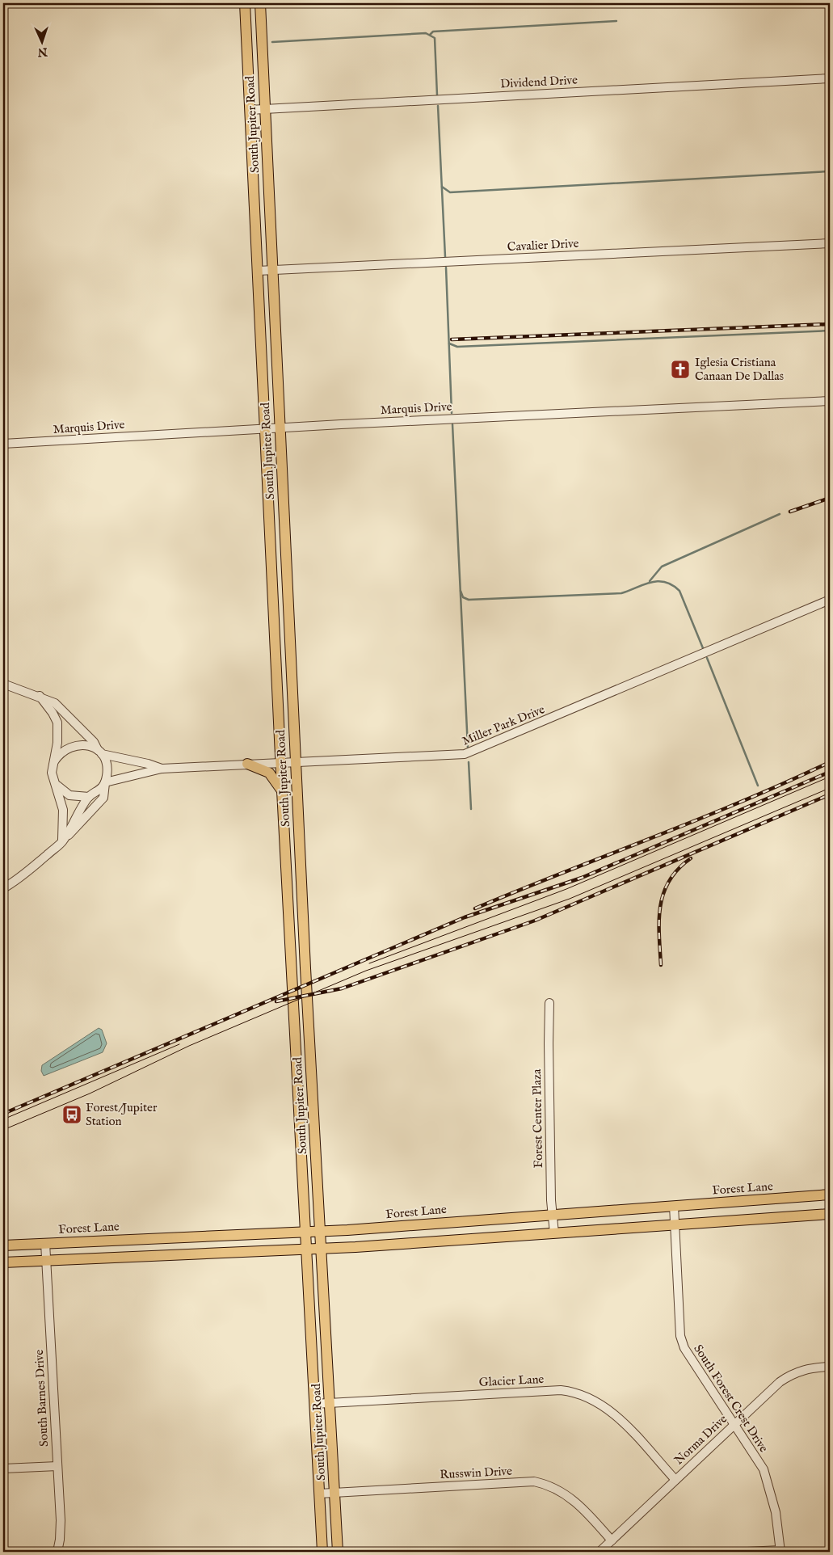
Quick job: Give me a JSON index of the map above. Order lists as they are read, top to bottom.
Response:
{
  "streets": {
    "main road": ["South Jupiter Road", "Forest Lane"],
    "street": [
      "Dividend Drive",
      "Cavalier Drive",
      "Marquis Drive",
      "Miller Park Drive",
      "Forest Center Plaza",
      "Glacier Lane",
      "South Barnes Drive",
      "South Forest Crest Drive",
      "Norma Drive",
      "Russwin Drive"
    ]
  },
  "crossings": [
    ["Dividend Drive", "South Jupiter Road"],
    ["South Jupiter Road", "Cavalier Drive"],
    ["South Jupiter Road", "Marquis Drive"],
    ["South Jupiter Road", "Miller Park Drive"],
    ["South Jupiter Road", "Forest Lane"],
    ["South Jupiter Road", "Glacier Lane"],
    ["South Jupiter Road", "Russwin Drive"],
    ["Forest Center Plaza", "Forest Lane"],
    ["Forest Lane", "South Barnes Drive"],
    ["Forest Lane", "South Forest Crest Drive"],
    ["Glacier Lane", "Norma Drive"],
    ["South Forest Crest Drive", "Norma Drive"],
    ["Norma Drive", "Russwin Drive"]
  ],
  "places": {
    "church": ["Iglesia Cristiana Canaan De Dallas"],
    "bus stop": ["Forest/Jupiter Station"]
  },
  "north": "bottom"
}
